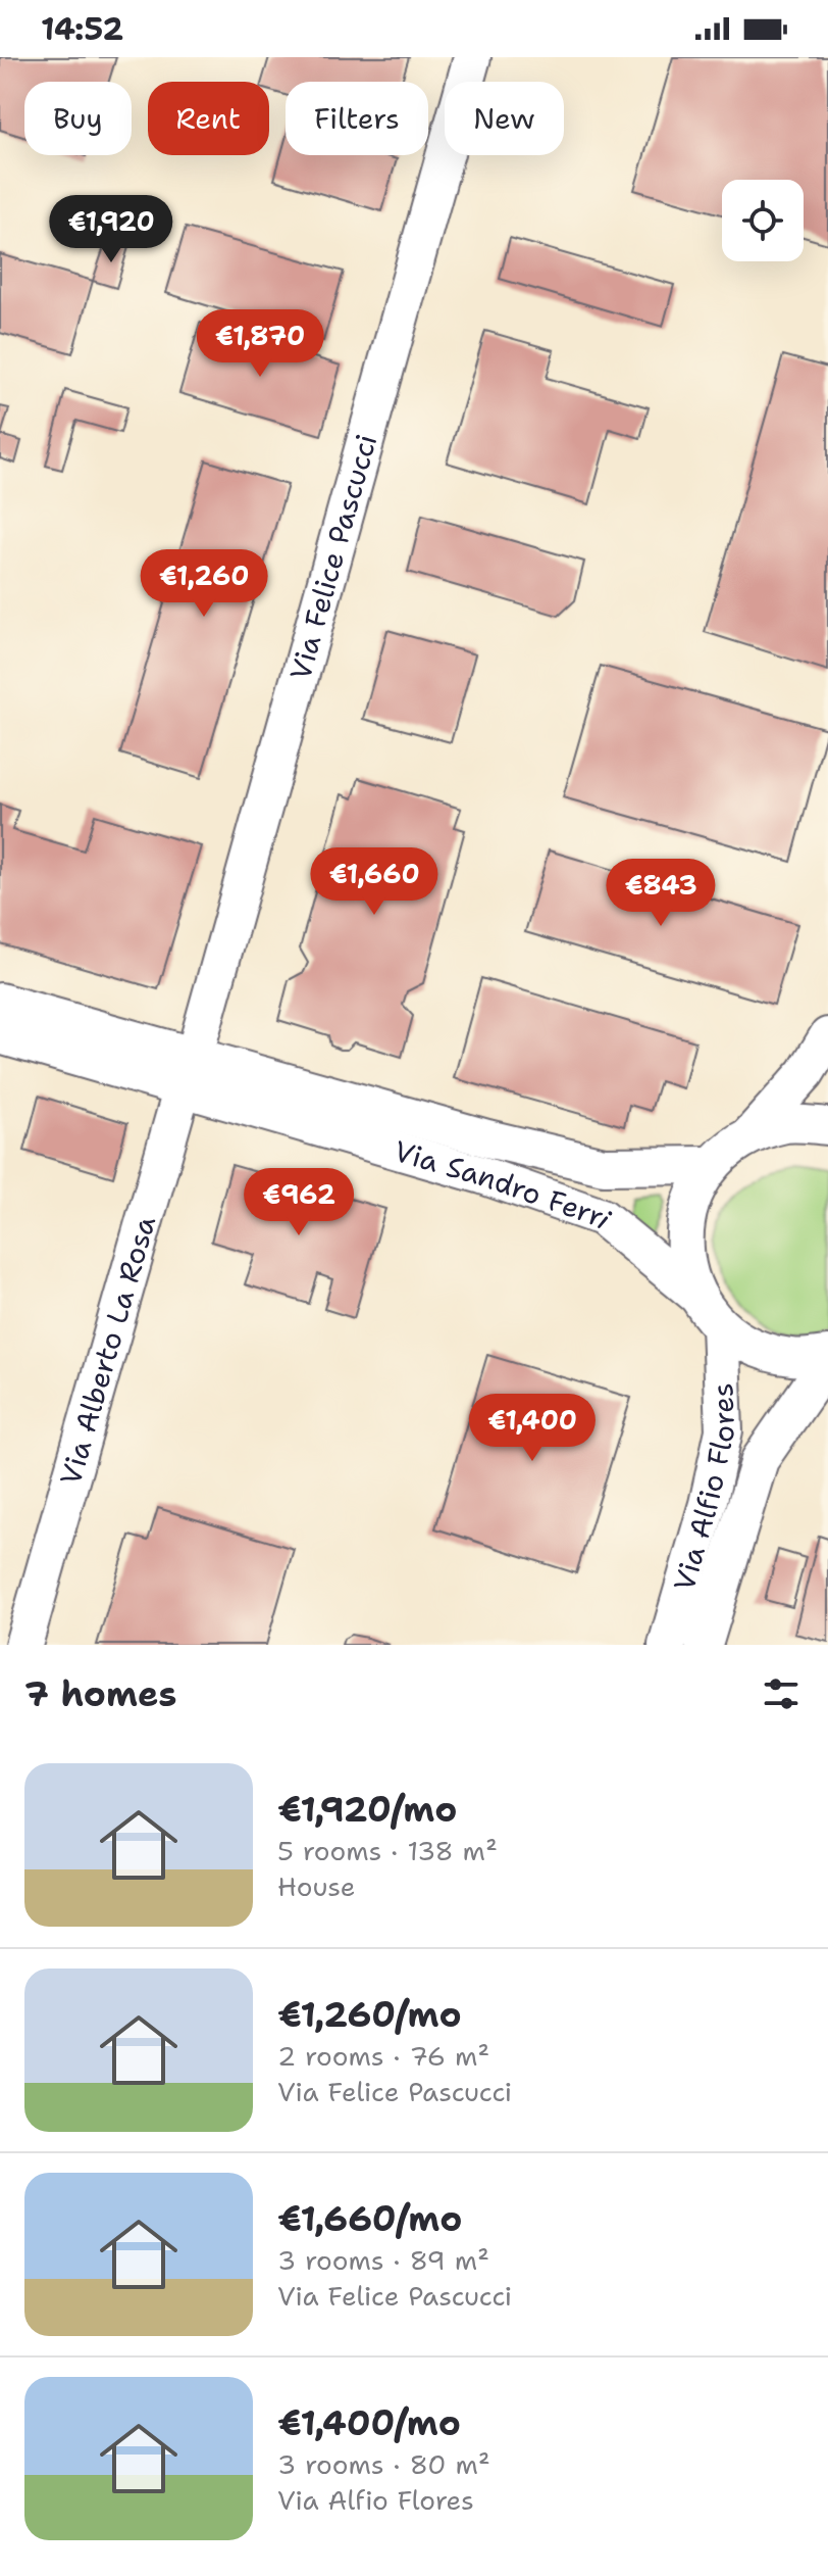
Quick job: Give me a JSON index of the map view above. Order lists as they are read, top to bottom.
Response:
{
  "streets": {
    "street": [
      "Via Felice Pascucci",
      "Via Sandro Ferri",
      "Via Alberto La Rosa",
      "Via Alfio Flores"
    ]
  },
  "crossings": [
    ["Via Felice Pascucci", "Via Sandro Ferri"],
    ["Via Felice Pascucci", "Via Alberto La Rosa"],
    ["Via Sandro Ferri", "Via Alberto La Rosa"],
    ["Via Sandro Ferri", "Via Alfio Flores"]
  ],
  "page": {
    "status": "14:52",
    "chip": [
      "Buy",
      "Rent",
      "Filters",
      "New"
    ],
    "price": [
      "€1,920",
      "€1,870",
      "€1,260",
      "€1,660",
      "€843",
      "€962",
      "€1,400"
    ],
    "heading": "7 homes",
    "list": [
      {
        "name": "€1,920/mo",
        "note": "5 rooms · 138 m² · House"
      },
      {
        "name": "€1,260/mo",
        "note": "2 rooms · 76 m² · Via Felice Pascucci"
      },
      {
        "name": "€1,660/mo",
        "note": "3 rooms · 89 m² · Via Felice Pascucci"
      },
      {
        "name": "€1,400/mo",
        "note": "3 rooms · 80 m² · Via Alfio Flores"
      }
    ]
  }
}
